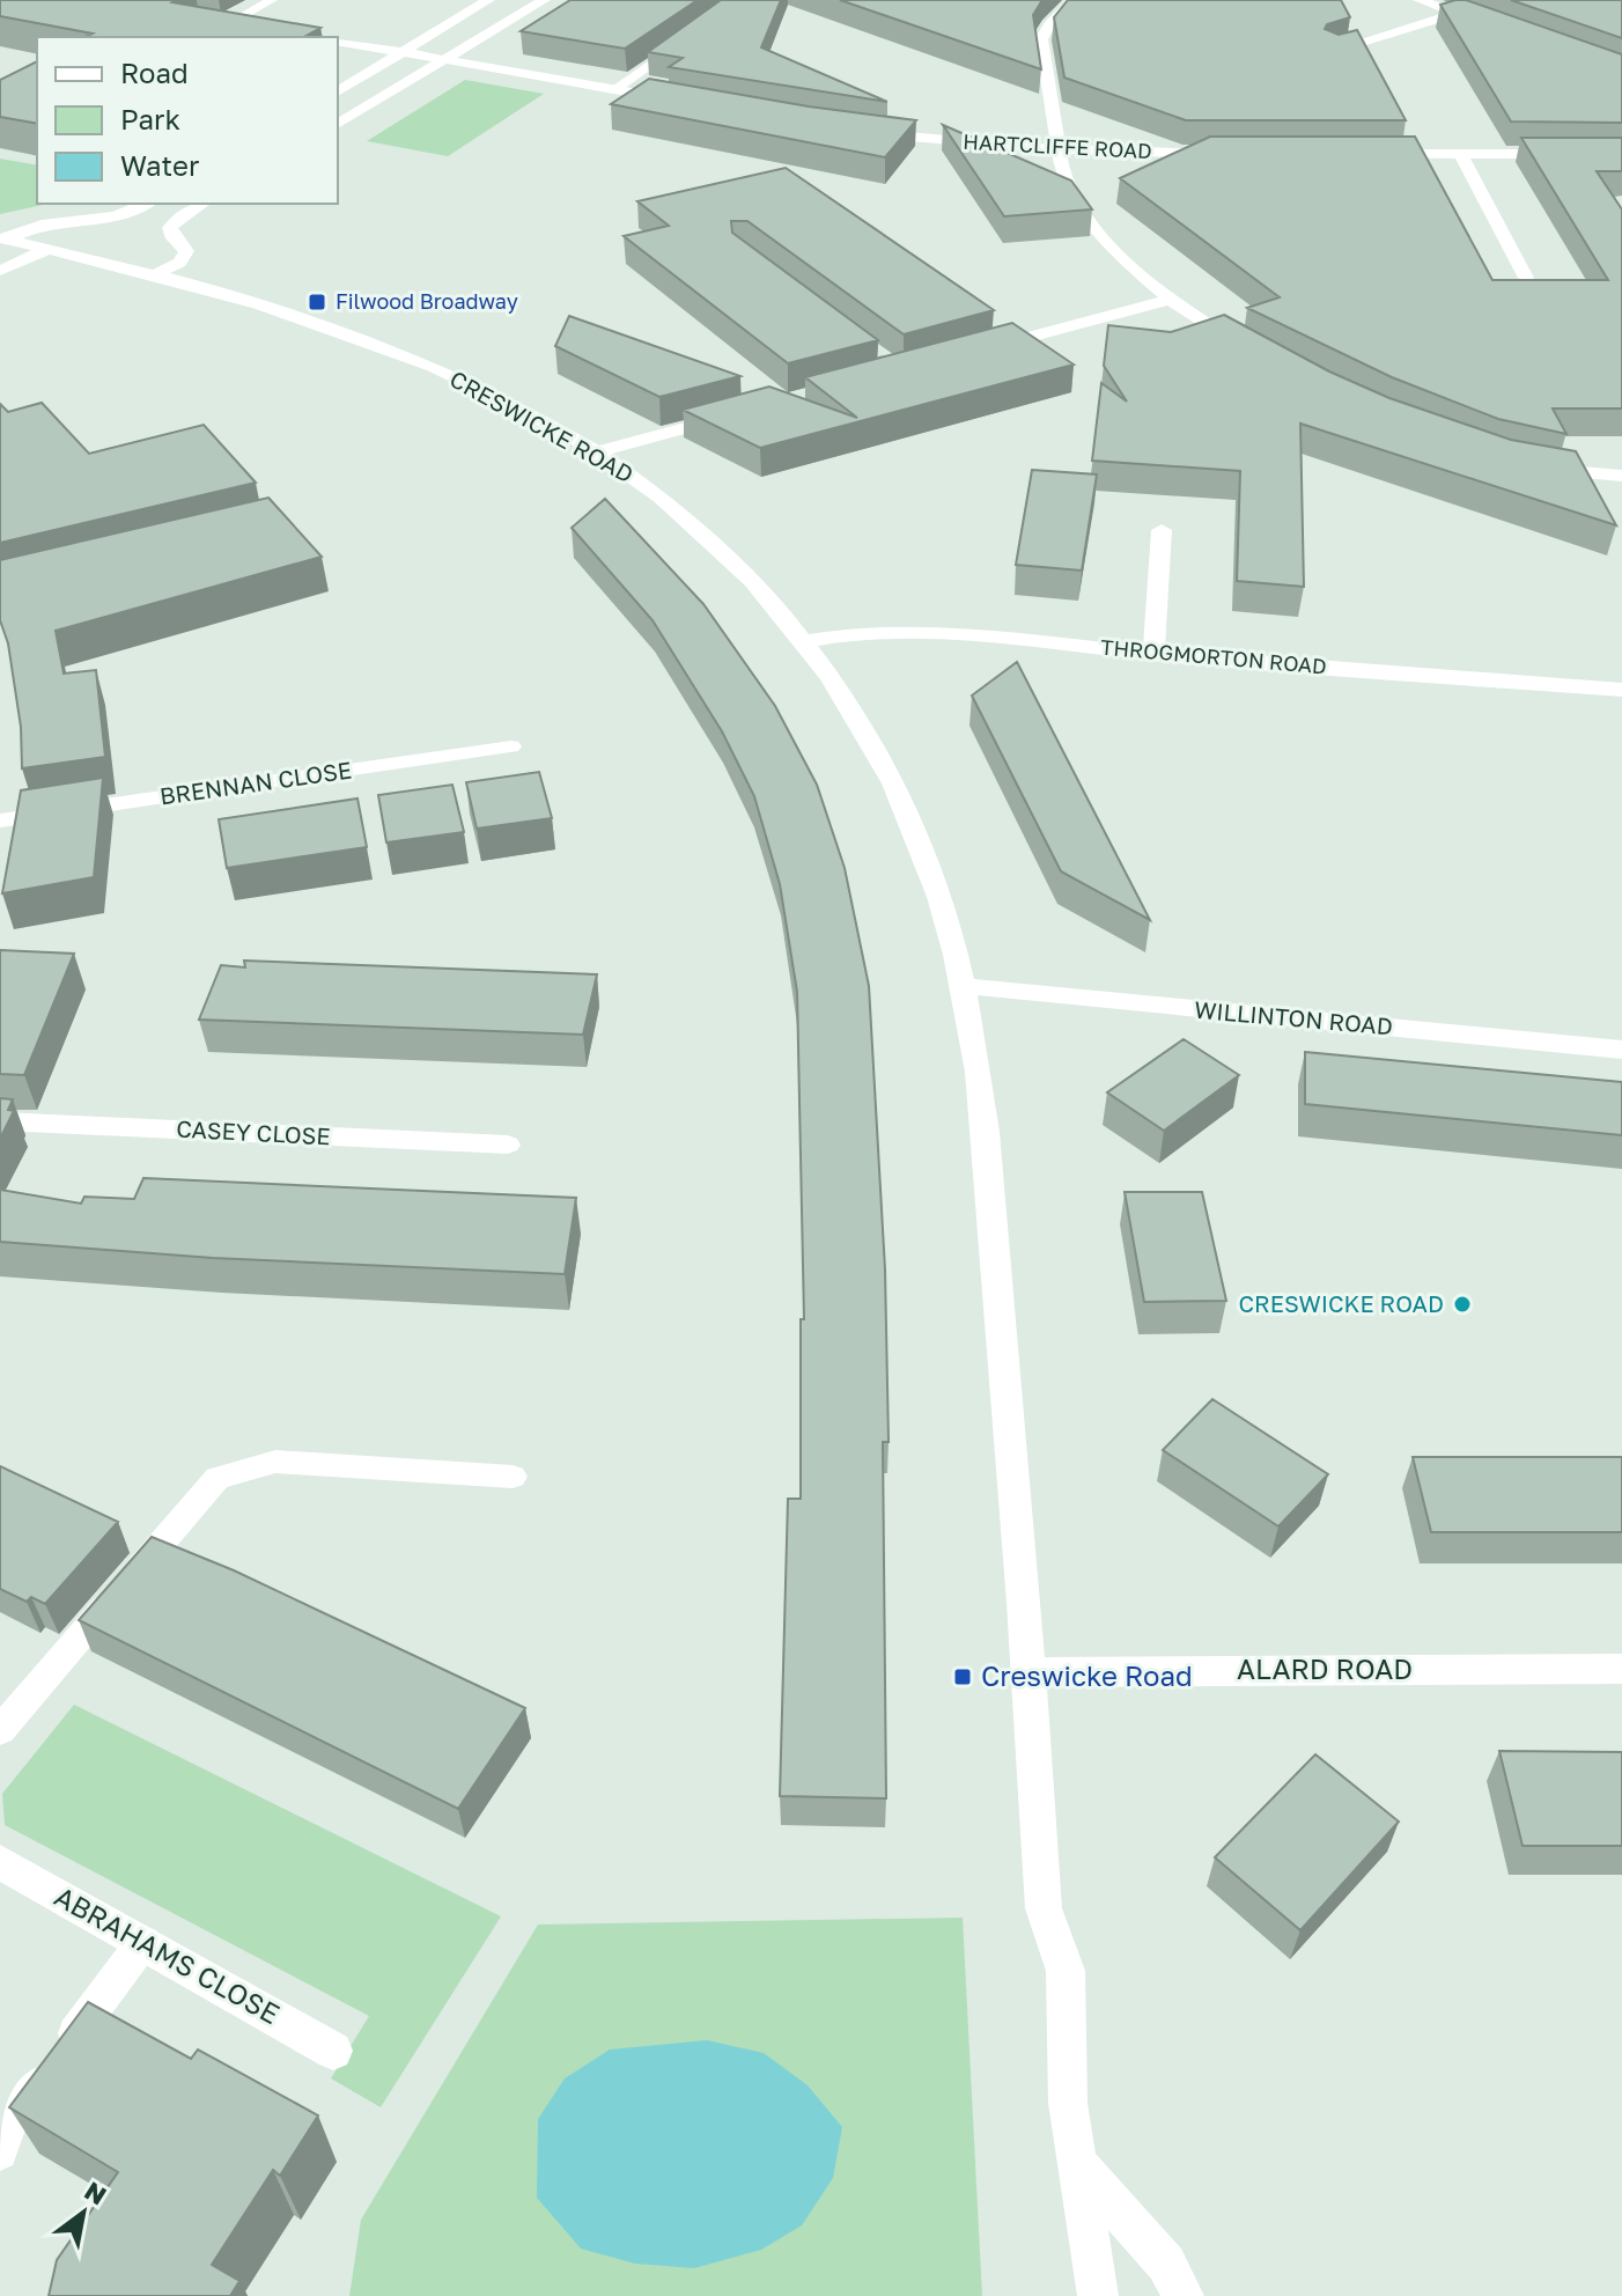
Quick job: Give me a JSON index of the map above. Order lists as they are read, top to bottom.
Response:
{
  "streets": {
    "street": [
      "HARTCLIFFE ROAD",
      "CRESWICKE ROAD",
      "THROGMORTON ROAD",
      "WILLINTON ROAD",
      "ALARD ROAD",
      "ABRAHAMS CLOSE"
    ],
    "lane": ["BRENNAN CLOSE", "CASEY CLOSE"]
  },
  "crossings": [
    ["CRESWICKE ROAD", "THROGMORTON ROAD"],
    ["CRESWICKE ROAD", "WILLINTON ROAD"],
    ["CRESWICKE ROAD", "ALARD ROAD"]
  ],
  "places": {
    "transit": ["Filwood Broadway", "Creswicke Road"],
    "other": ["CRESWICKE ROAD"]
  },
  "legend": ["Road", "Park", "Water"],
  "north": "top right"
}
